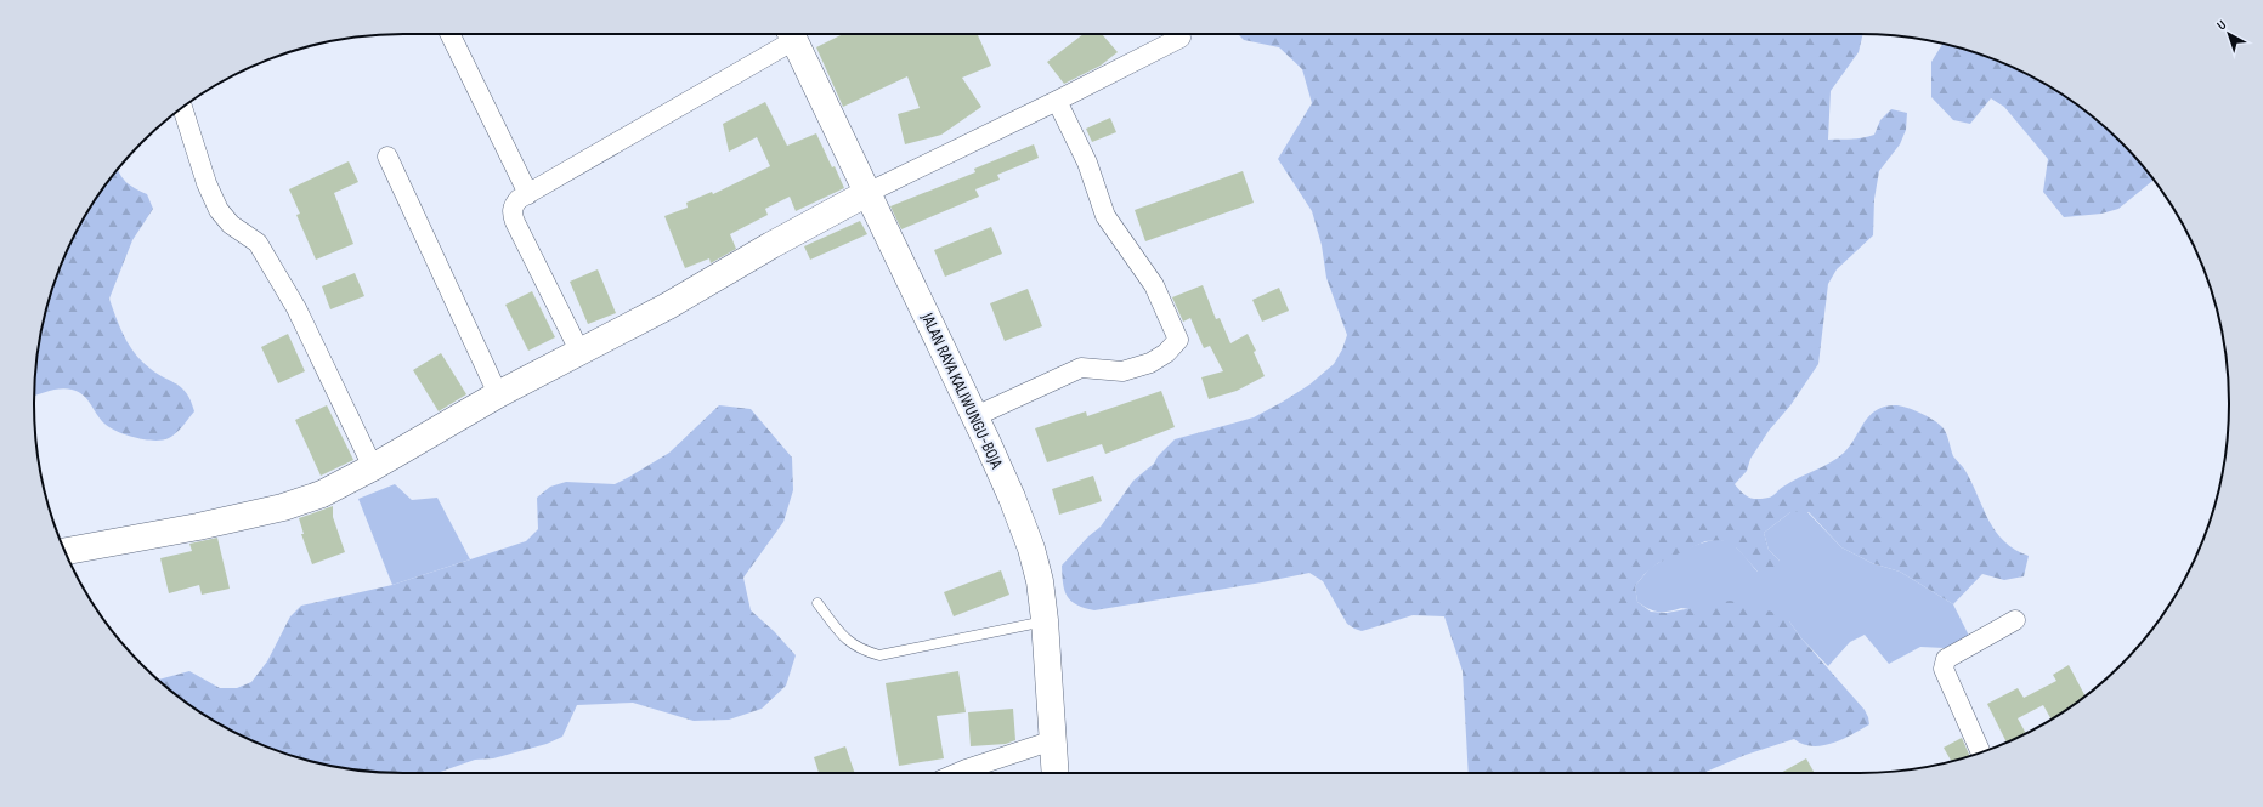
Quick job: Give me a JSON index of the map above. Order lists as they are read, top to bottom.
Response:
{
  "streets": {
    "street": ["JALAN RAYA KALIWUNGU-BOJA"]
  },
  "north": "top left"
}
